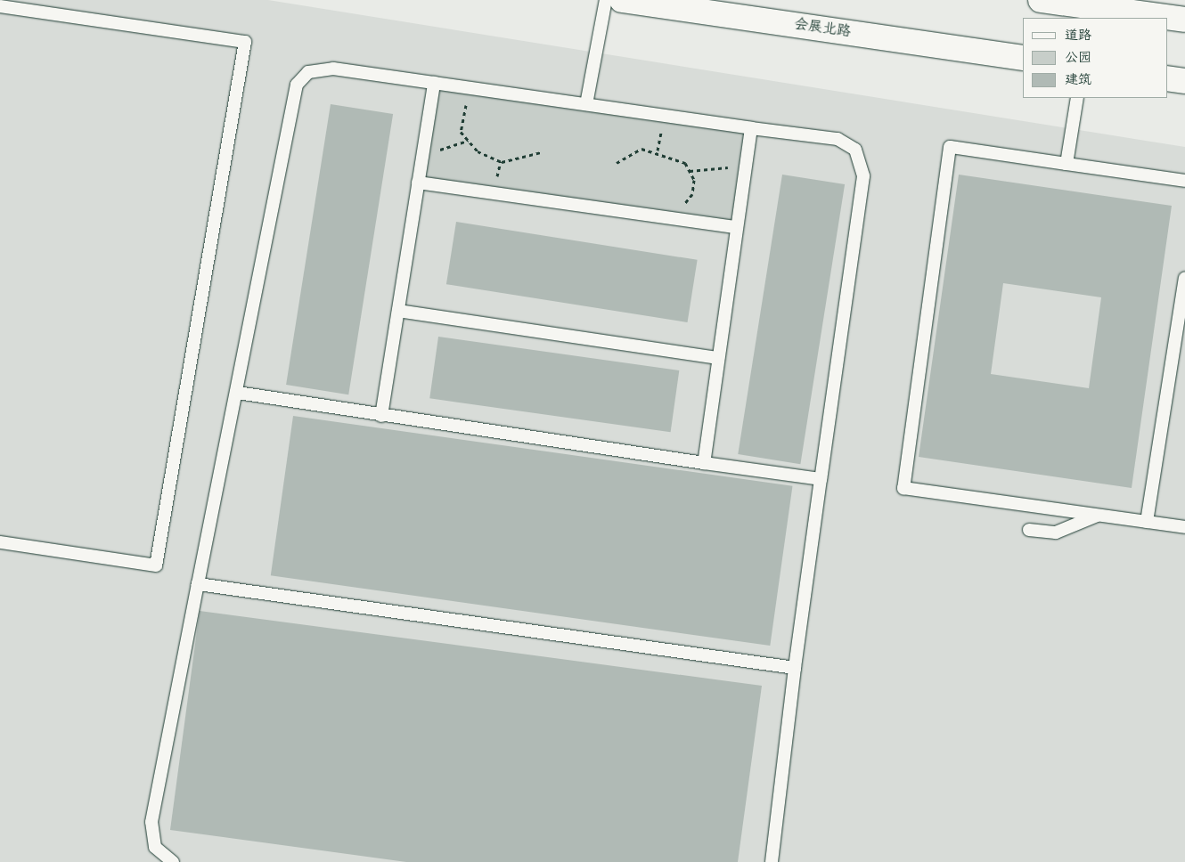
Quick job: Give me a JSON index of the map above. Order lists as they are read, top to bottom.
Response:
{
  "streets": {
    "main road": ["会展北路"]
  },
  "legend": ["道路", "公园", "建筑"]
}
